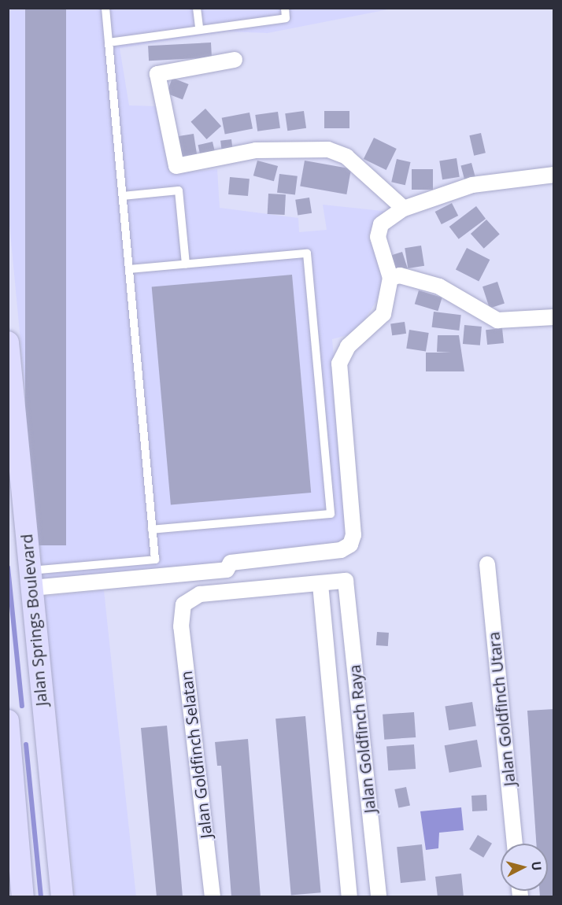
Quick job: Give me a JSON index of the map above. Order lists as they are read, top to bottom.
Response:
{
  "streets": {
    "main road": ["Jalan Springs Boulevard"],
    "street": ["Jalan Goldfinch Utara", "Jalan Goldfinch Raya", "Jalan Goldfinch Selatan"]
  },
  "crossings": [
    ["Jalan Goldfinch Raya", "Jalan Goldfinch Selatan"]
  ],
  "north": "right"
}
